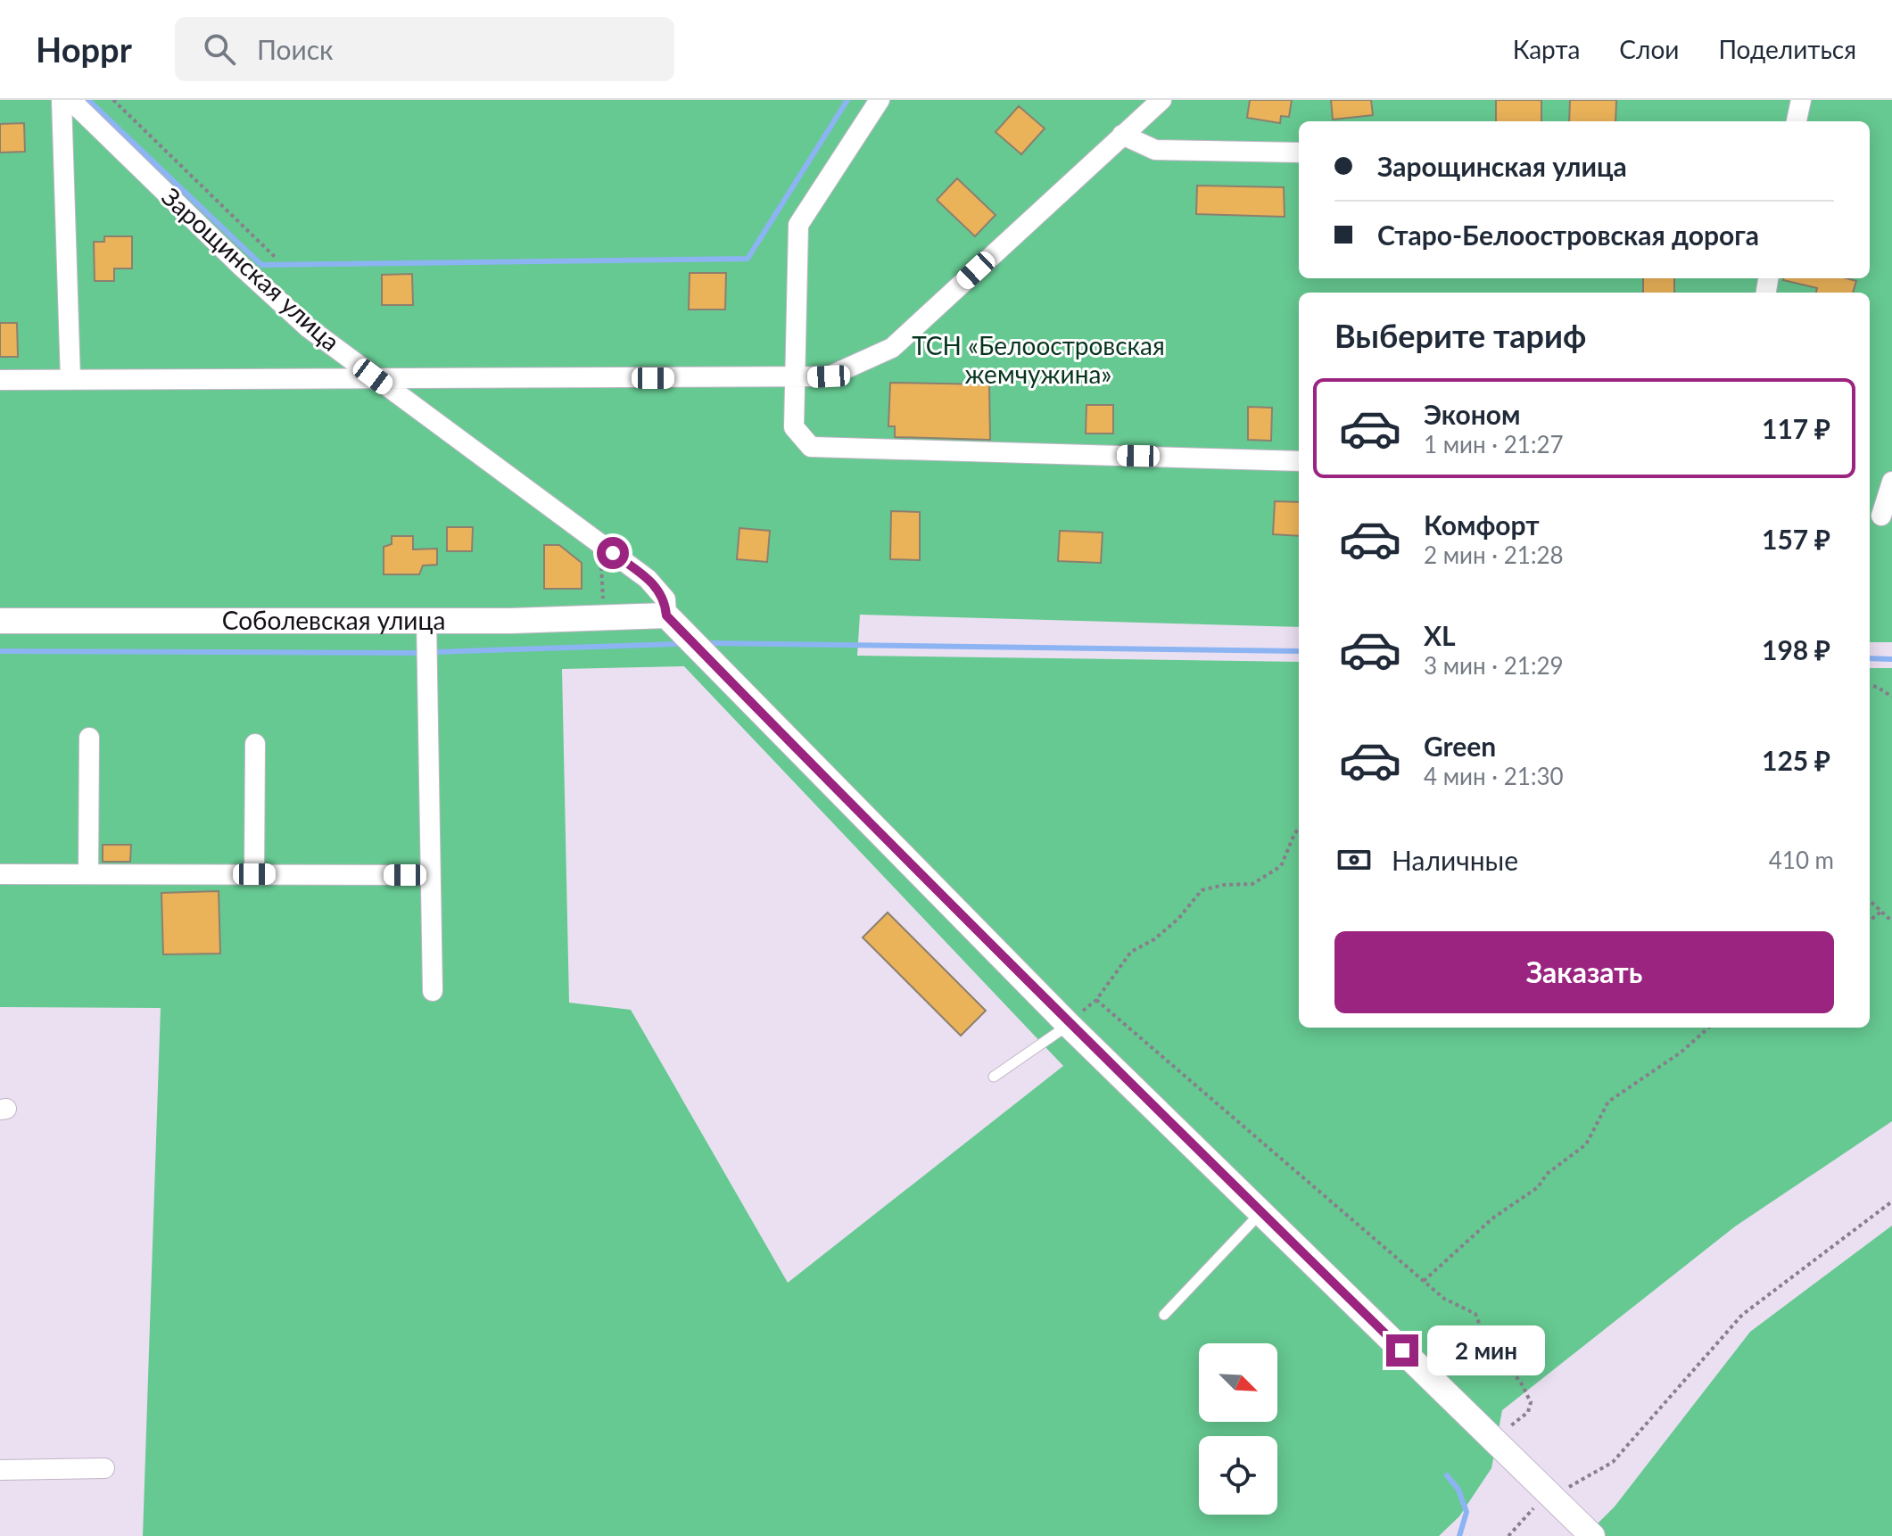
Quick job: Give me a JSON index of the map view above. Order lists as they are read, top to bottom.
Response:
{
  "streets": {
    "street": ["Зарощинская улица", "Соболевская улица"]
  },
  "crossings": [
    ["Зарощинская улица", "Соболевская улица"]
  ],
  "parks": ["ТСН «Белоостровская жемчужина»"],
  "north": "bottom right",
  "page": {
    "header": "Hoppr",
    "search": "Поиск",
    "nav": ["Карта", "Слои", "Поделиться"],
    "banner": ["Зарощинская улица", "Старо-Белоостровская дорога"],
    "heading": "Выберите тариф",
    "list": [
      {
        "name": "Эконом",
        "note": "1 мин · 21:27",
        "value": "117 ₽"
      },
      {
        "name": "Комфорт",
        "note": "2 мин · 21:28",
        "value": "157 ₽"
      },
      {
        "name": "XL",
        "note": "3 мин · 21:29",
        "value": "198 ₽"
      },
      {
        "name": "Green",
        "note": "4 мин · 21:30",
        "value": "125 ₽"
      }
    ],
    "pay": ["Наличные", "410 m"],
    "buttons": "Заказать",
    "bubble": "2 мин"
  }
}
